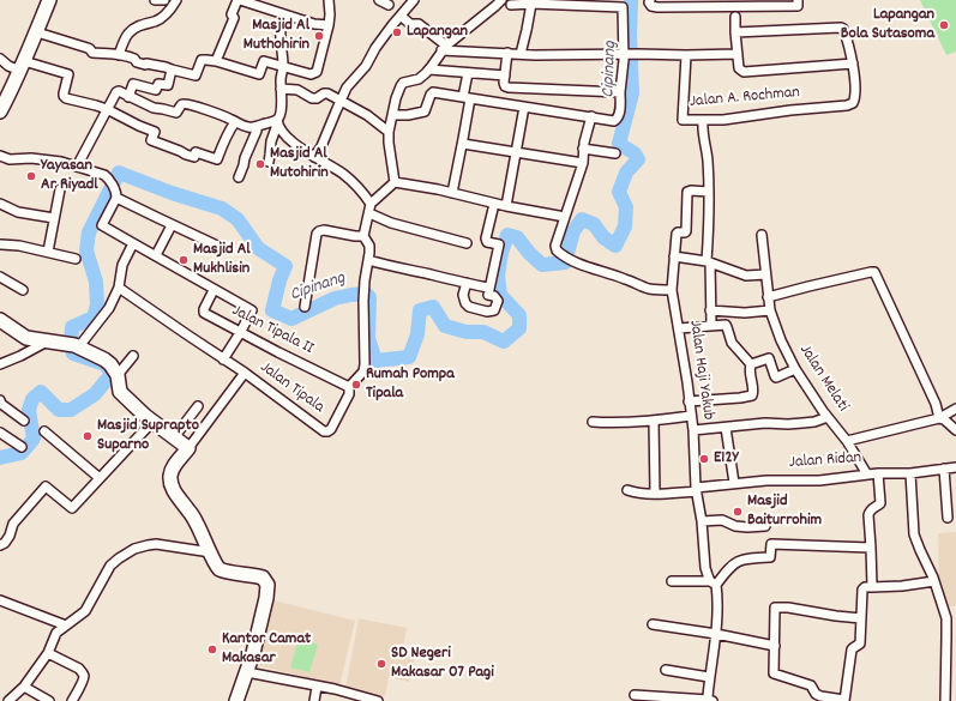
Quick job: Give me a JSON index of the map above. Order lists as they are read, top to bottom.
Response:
{
  "streets": {
    "street": [
      "Jalan A. Rochman",
      "Jalan Tipala II",
      "Jalan Haji Yakub",
      "Jalan Melati",
      "Jalan Tipala",
      "Jalan Ridan"
    ]
  },
  "crossings": [
    ["Jalan Tipala II", "Jalan Tipala"],
    ["Jalan Haji Yakub", "Jalan Ridan"],
    ["Jalan Melati", "Jalan Ridan"]
  ],
  "water": ["Cipinang"],
  "places": [
    "Lapangan Bola Sutasoma",
    "Lapangan",
    "Masjid Al Muthohirin",
    "Masjid Al Mutohirin",
    "Yayasan Ar Riyadl",
    "Masjid Al Mukhlisin",
    "Rumah Pompa Tipala",
    "Masjid Suprapto Suparno",
    "E12Y",
    "Masjid Baiturrohim",
    "Kantor Camat Makasar",
    "SD Negeri Makasar 07 Pagi"
  ]
}
